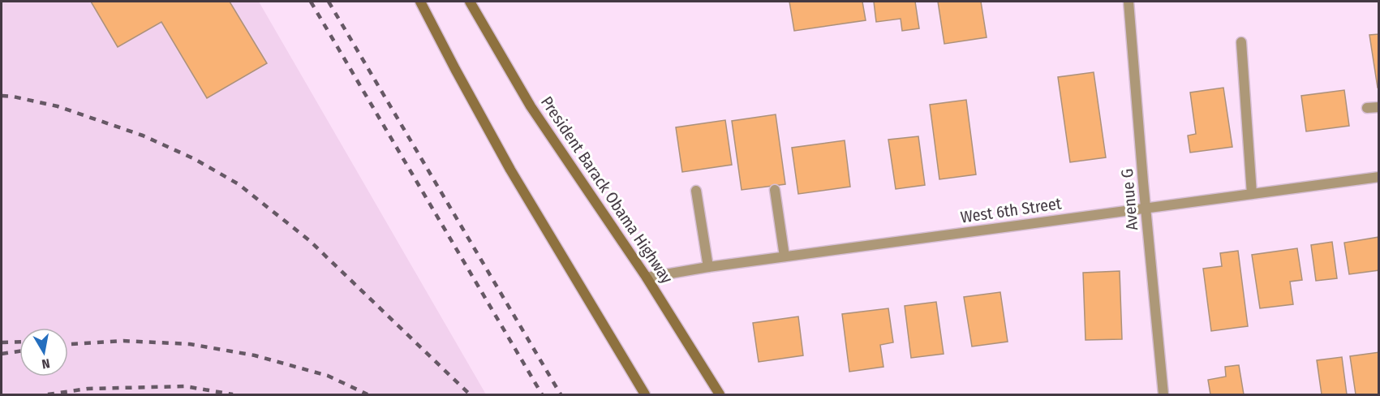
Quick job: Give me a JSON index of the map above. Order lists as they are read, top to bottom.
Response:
{
  "streets": {
    "main road": ["President Barack Obama Highway"],
    "street": ["Avenue G", "West 6th Street"]
  },
  "crossings": [
    ["President Barack Obama Highway", "West 6th Street"],
    ["Avenue G", "West 6th Street"]
  ],
  "north": "bottom"
}
